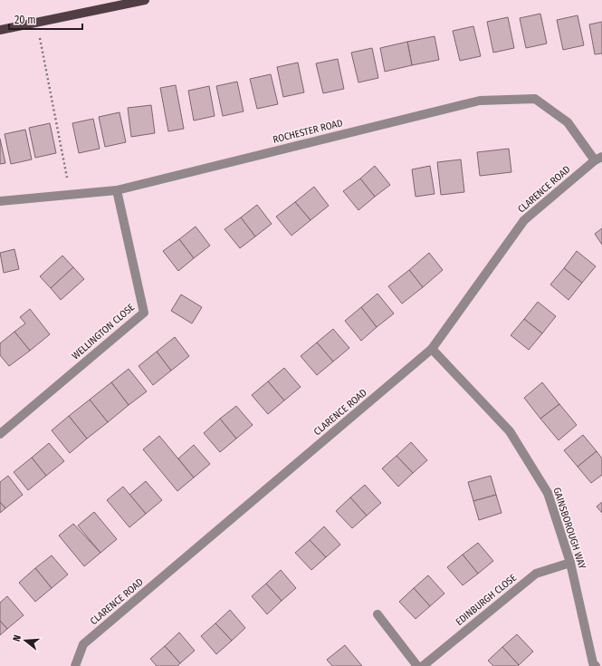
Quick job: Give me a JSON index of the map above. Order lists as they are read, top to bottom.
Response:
{
  "streets": {
    "street": [
      "ROCHESTER ROAD",
      "CLARENCE ROAD",
      "WELLINGTON CLOSE",
      "GAINSBOROUGH WAY",
      "EDINBURGH CLOSE"
    ]
  },
  "crossings": [
    ["ROCHESTER ROAD", "CLARENCE ROAD"],
    ["ROCHESTER ROAD", "WELLINGTON CLOSE"],
    ["CLARENCE ROAD", "GAINSBOROUGH WAY"],
    ["GAINSBOROUGH WAY", "EDINBURGH CLOSE"]
  ],
  "scale_bar": "20 m",
  "north": "left"
}
